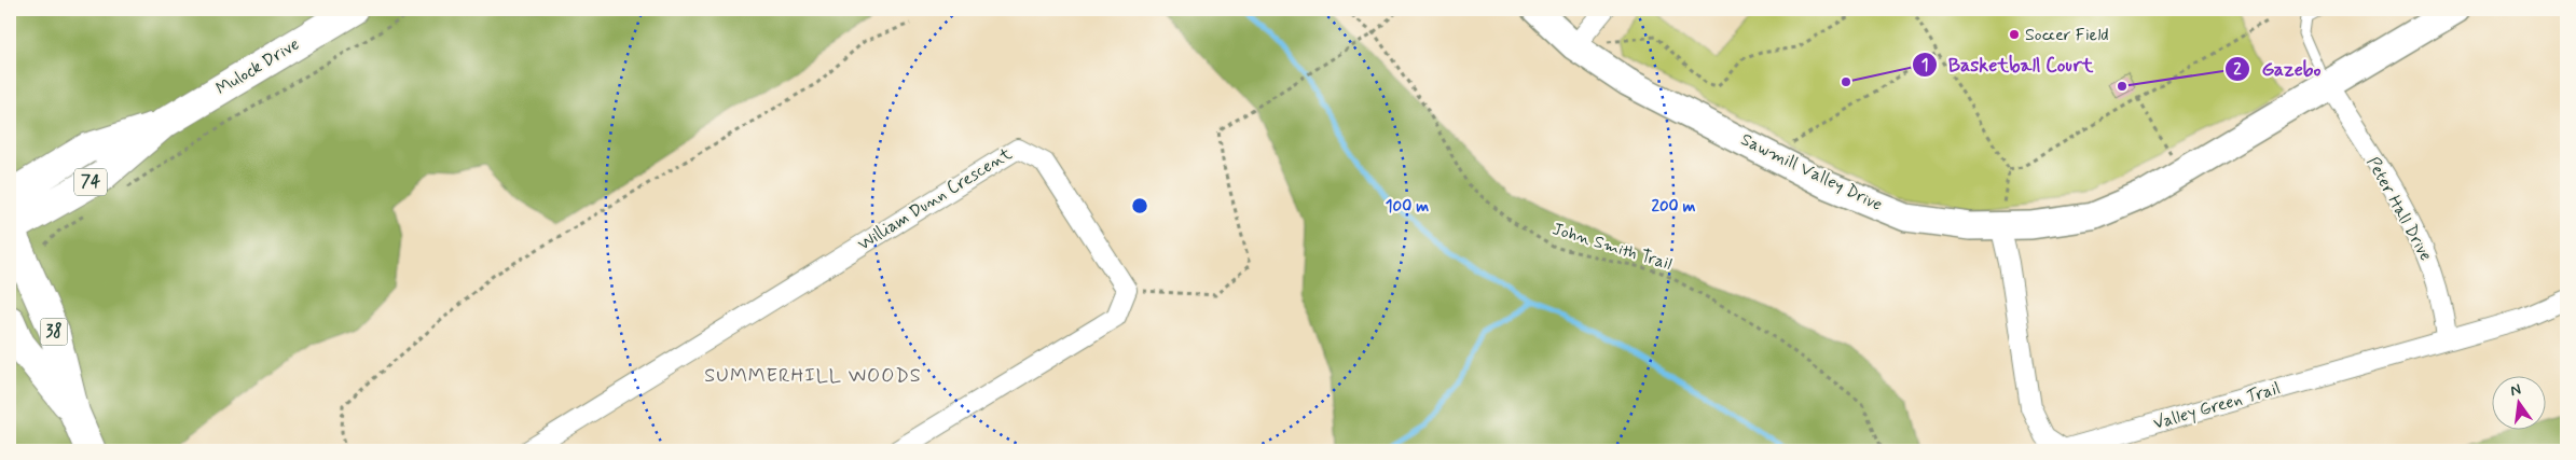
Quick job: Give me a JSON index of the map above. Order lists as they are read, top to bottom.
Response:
{
  "streets": {
    "main road": ["Mulock Drive", "74", "38"],
    "street": [
      "Sawmill Valley Drive",
      "William Dunn Crescent",
      "Peter Hall Drive",
      "Valley Green Trail"
    ],
    "path": ["John Smith Trail"]
  },
  "crossings": [
    ["Mulock Drive", "38"],
    ["Sawmill Valley Drive", "Peter Hall Drive"],
    ["Sawmill Valley Drive", "Valley Green Trail"],
    ["Peter Hall Drive", "Valley Green Trail"]
  ],
  "districts": ["SUMMERHILL WOODS"],
  "places": ["Soccer Field", "Basketball Court", "Gazebo"],
  "north": "top",
  "rings": ["100 m", "200 m"]
}
